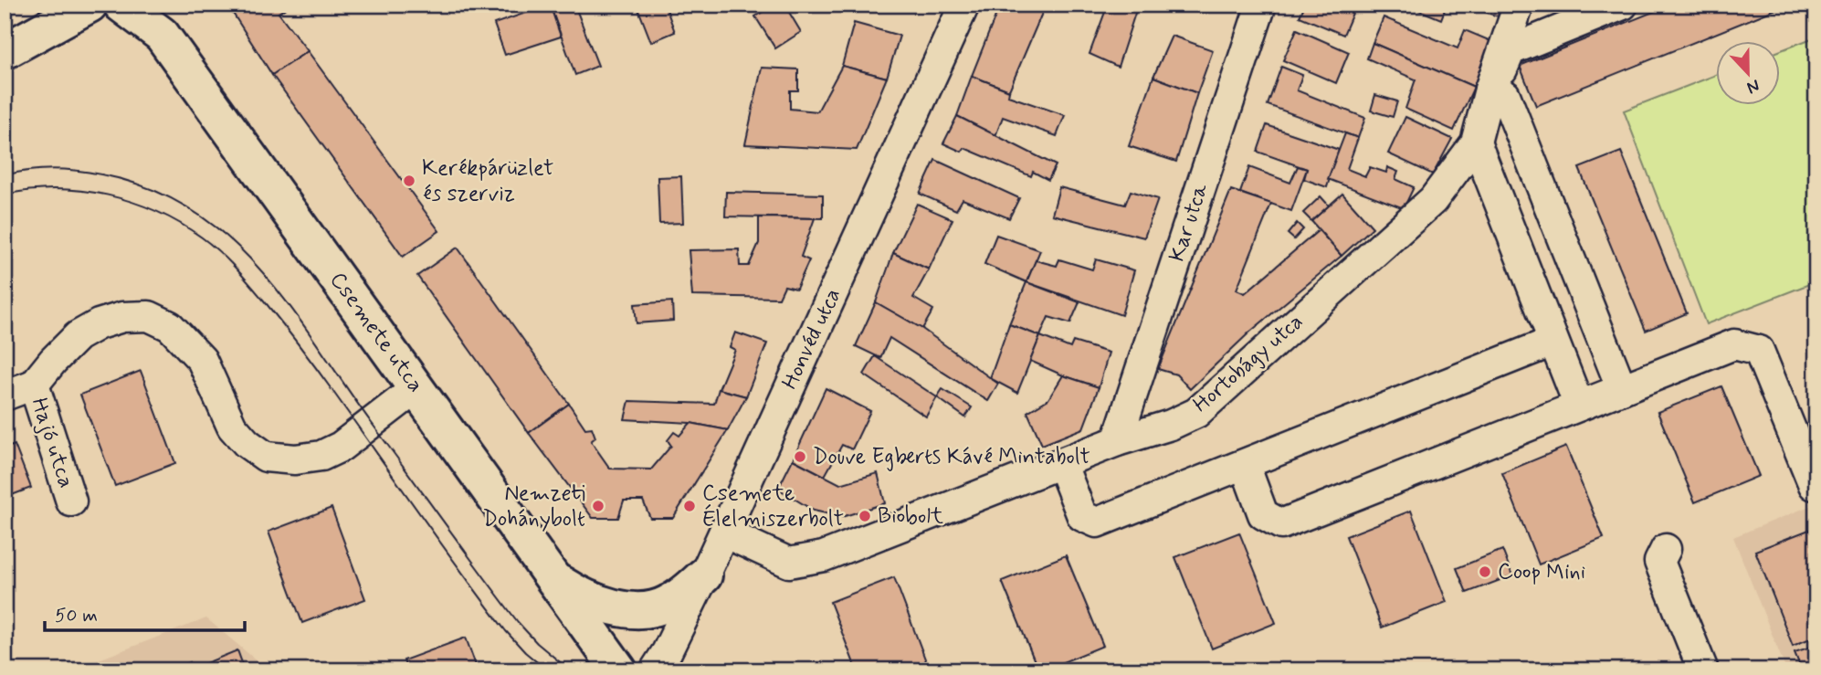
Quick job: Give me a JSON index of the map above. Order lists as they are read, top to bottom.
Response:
{
  "streets": {
    "street": [
      "Kar utca",
      "Csemete utca",
      "Honvéd utca",
      "Hortobágy utca",
      "Hajó utca"
    ]
  },
  "crossings": [
    ["Kar utca", "Hortobágy utca"],
    ["Csemete utca", "Hajó utca"],
    ["Honvéd utca", "Hortobágy utca"]
  ],
  "places": [
    "Kerékpárüzlet és szerviz",
    "Douve Egberts Kávé Mintabolt",
    "Nemzeti Dohánybolt",
    "Csemete Élelmiszerbolt",
    "Biobolt",
    "Coop Mini"
  ],
  "scale_bar": "50 m",
  "north": "bottom"
}
